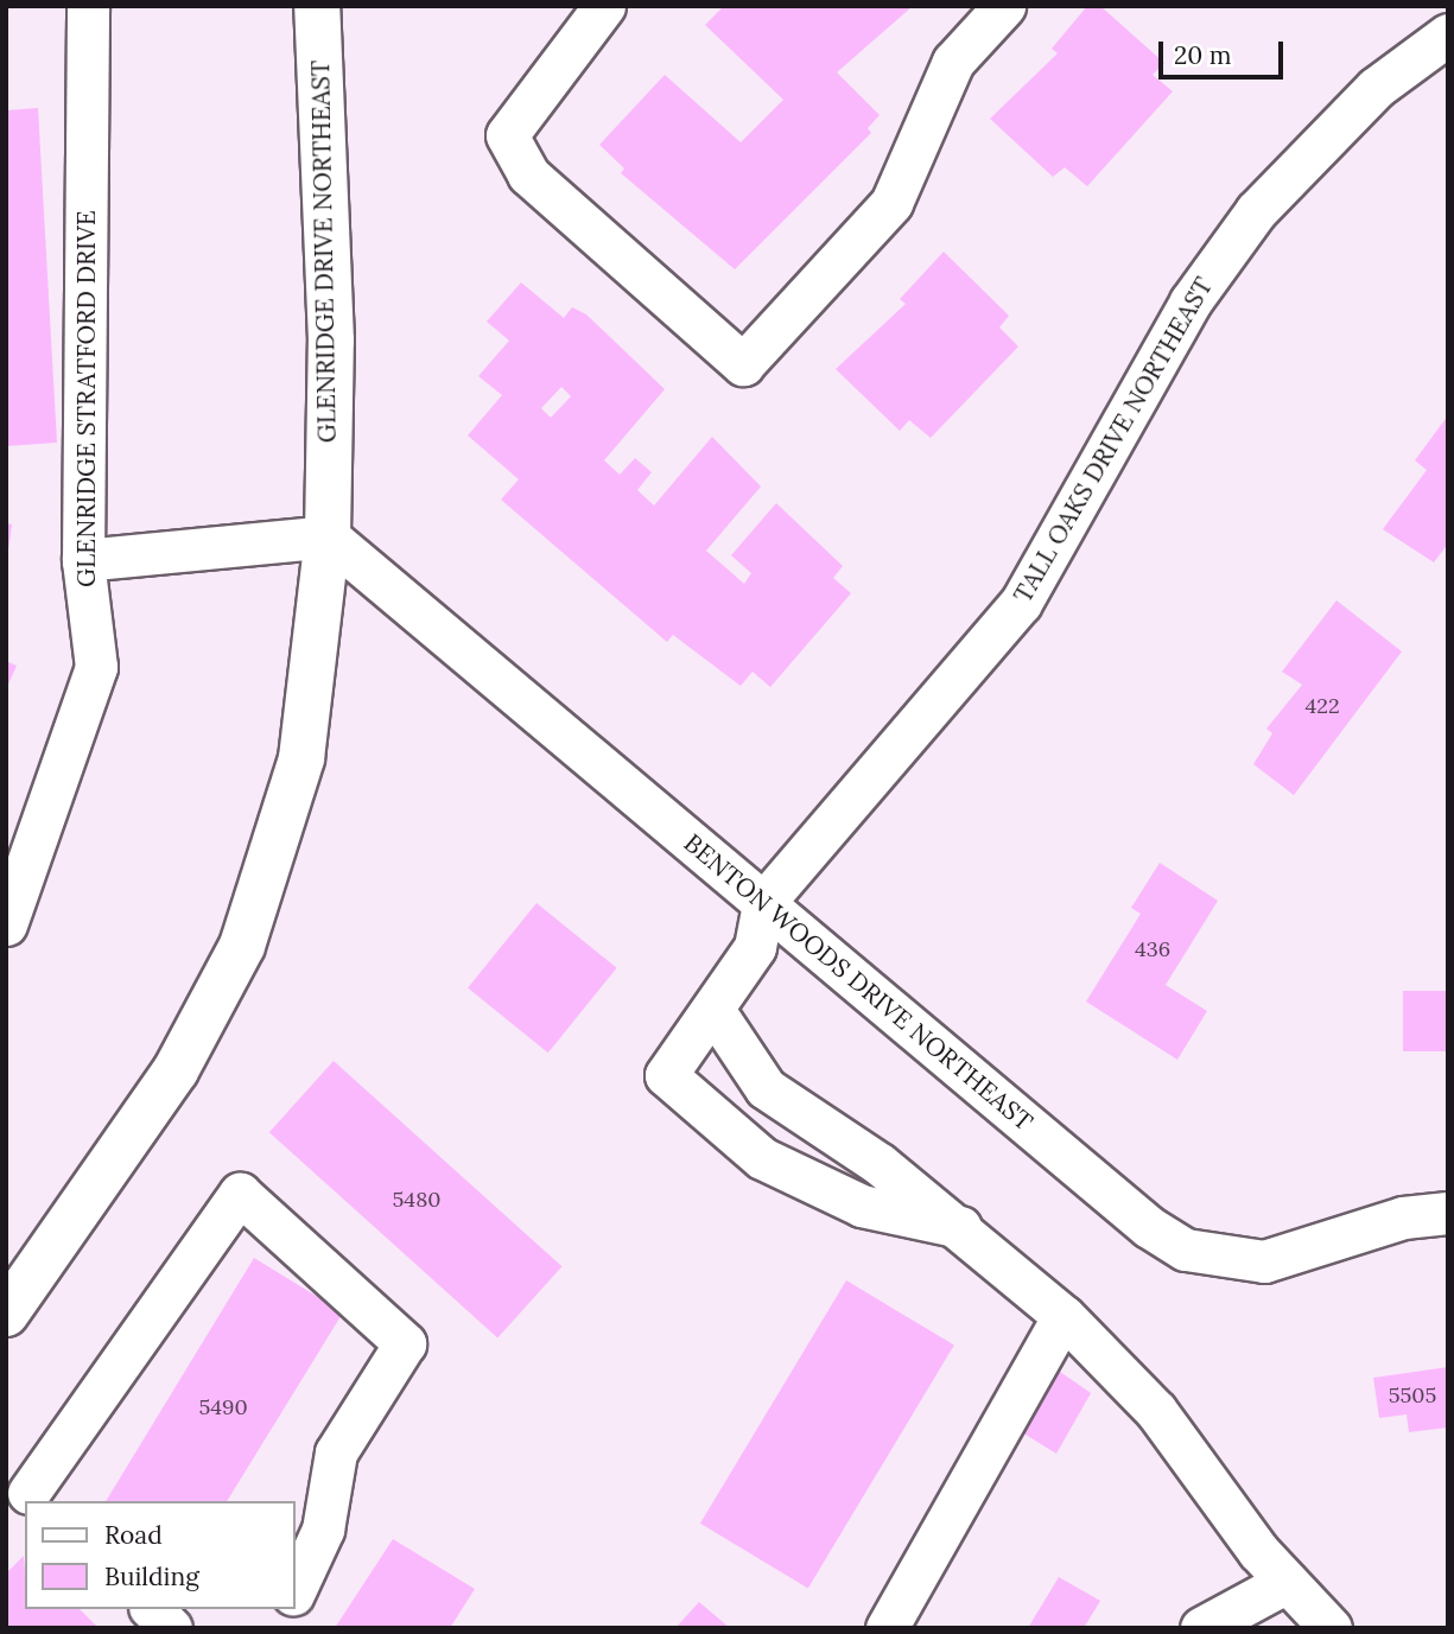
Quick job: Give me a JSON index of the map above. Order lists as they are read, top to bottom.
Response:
{
  "streets": {
    "main road": ["GLENRIDGE DRIVE NORTHEAST"],
    "street": ["GLENRIDGE STRATFORD DRIVE", "TALL OAKS DRIVE NORTHEAST", "BENTON WOODS DRIVE NORTHEAST"]
  },
  "crossings": [
    ["GLENRIDGE DRIVE NORTHEAST", "BENTON WOODS DRIVE NORTHEAST"],
    ["TALL OAKS DRIVE NORTHEAST", "BENTON WOODS DRIVE NORTHEAST"]
  ],
  "house_numbers": [
    "422",
    "436",
    "5480",
    "5505",
    "5490"
  ],
  "legend": ["Road", "Building"],
  "scale_bar": "20 m"
}
